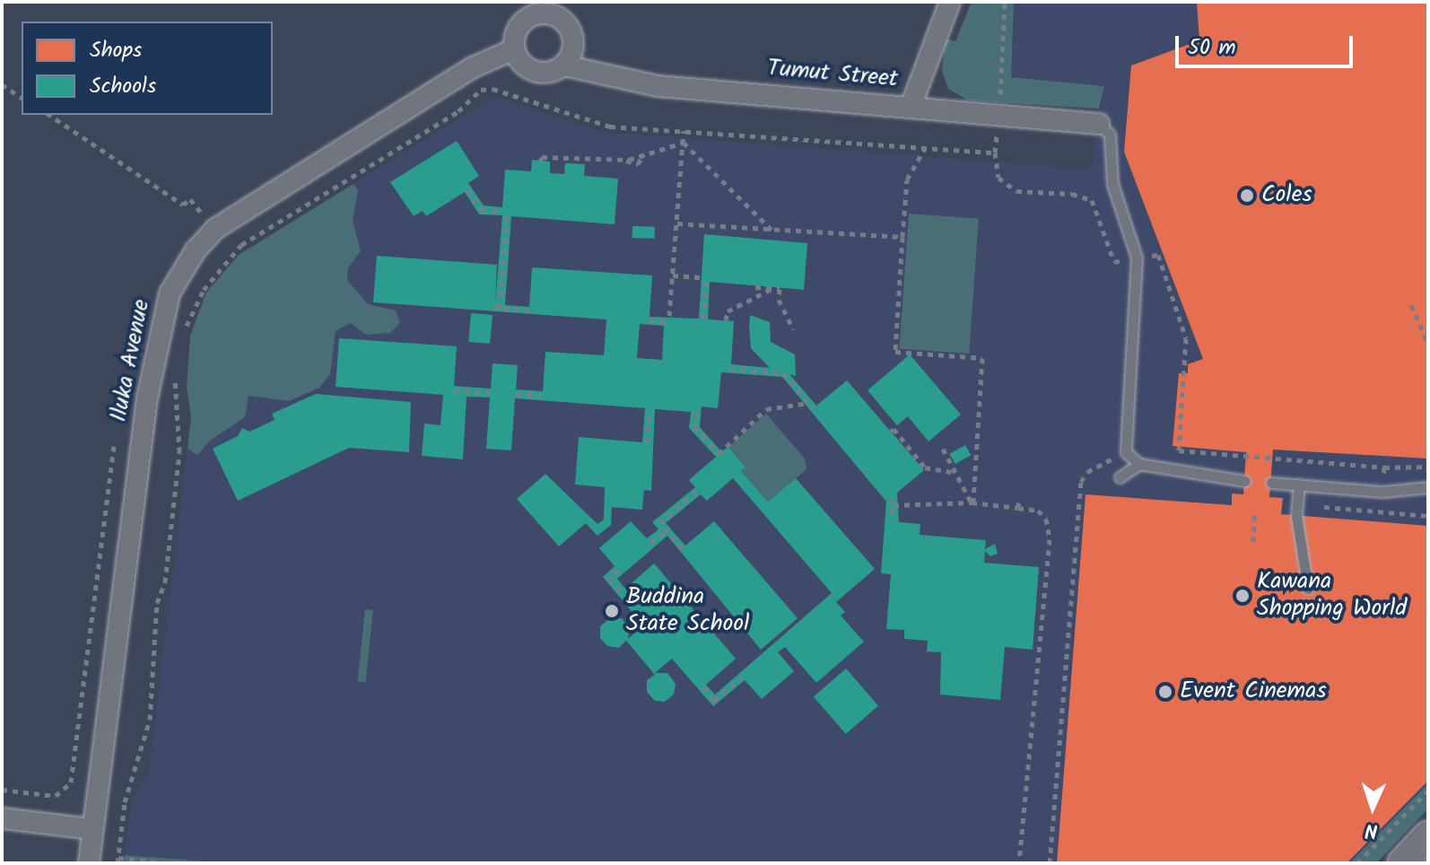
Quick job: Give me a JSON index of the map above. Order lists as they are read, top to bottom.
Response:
{
  "streets": {
    "street": ["Tumut Street", "Iluka Avenue"]
  },
  "crossings": [
    ["Tumut Street", "Iluka Avenue"]
  ],
  "places": [
    "Coles",
    "Kawana Shopping World",
    "Buddina State School",
    "Event Cinemas"
  ],
  "legend": ["Shops", "Schools"],
  "scale_bar": "50 m",
  "north": "bottom"
}
